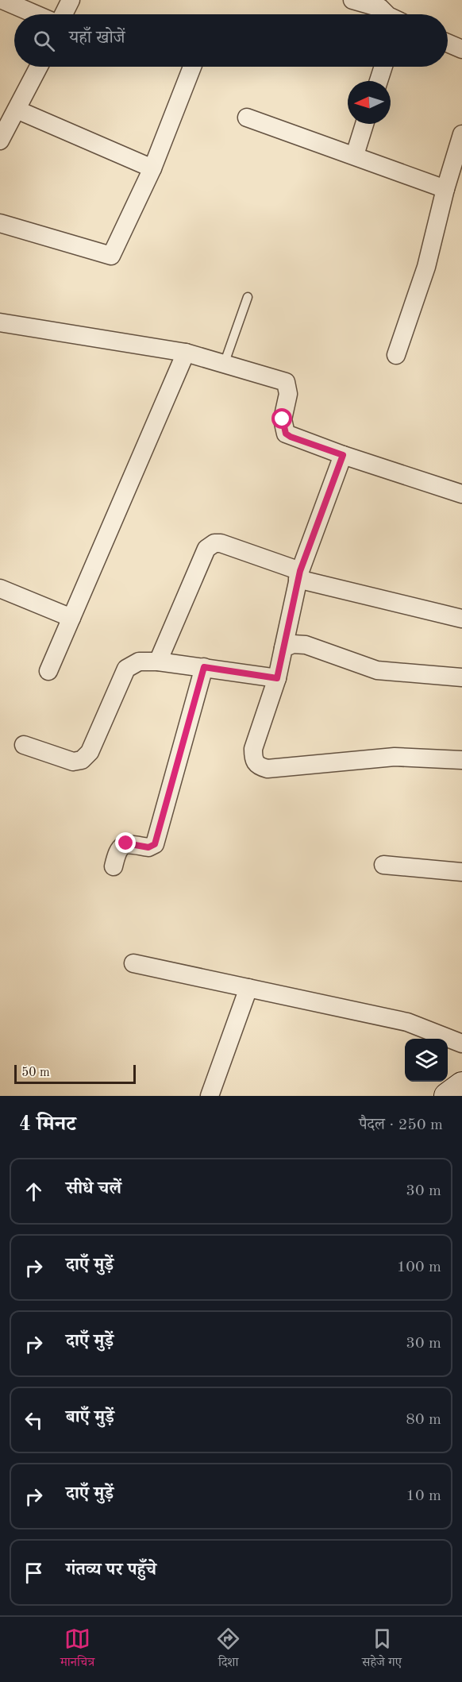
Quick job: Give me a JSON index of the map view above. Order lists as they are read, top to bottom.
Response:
{
  "scale_bar": "50 m",
  "north": "left",
  "page": {
    "search": "यहाँ खोजें",
    "scale": "50 m",
    "heading": ["4 मिनट", "पैदल · 250 m"],
    "list": [
      ["सीधे चलें", "30 m"],
      ["दाएँ मुड़ें", "100 m"],
      ["दाएँ मुड़ें", "30 m"],
      ["बाएँ मुड़ें", "80 m"],
      ["दाएँ मुड़ें", "10 m"],
      "गंतव्य पर पहुँचे"
    ],
    "nav": ["मानचित्र", "दिशा", "सहेजे गए"]
  }
}
